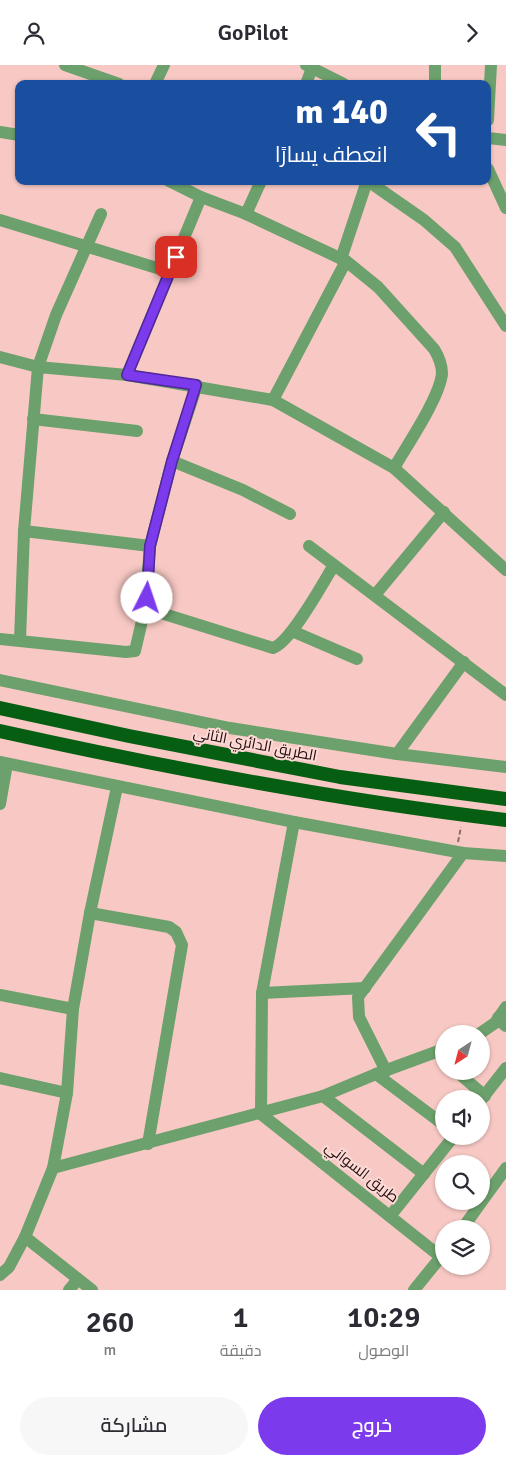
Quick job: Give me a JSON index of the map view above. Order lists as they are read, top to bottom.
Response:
{
  "streets": {
    "highway": ["الطريق الدائري الثاني"],
    "street": ["طريق السواني"]
  },
  "north": "bottom left",
  "page": {
    "header": "GoPilot",
    "turn": ["140 m", "انعطف يسارًا"],
    "eta": [
      "10:29",
      "الوصول",
      "1",
      "دقيقة",
      "260",
      "m"
    ],
    "buttons": ["خروج", "مشاركة"]
  }
}
